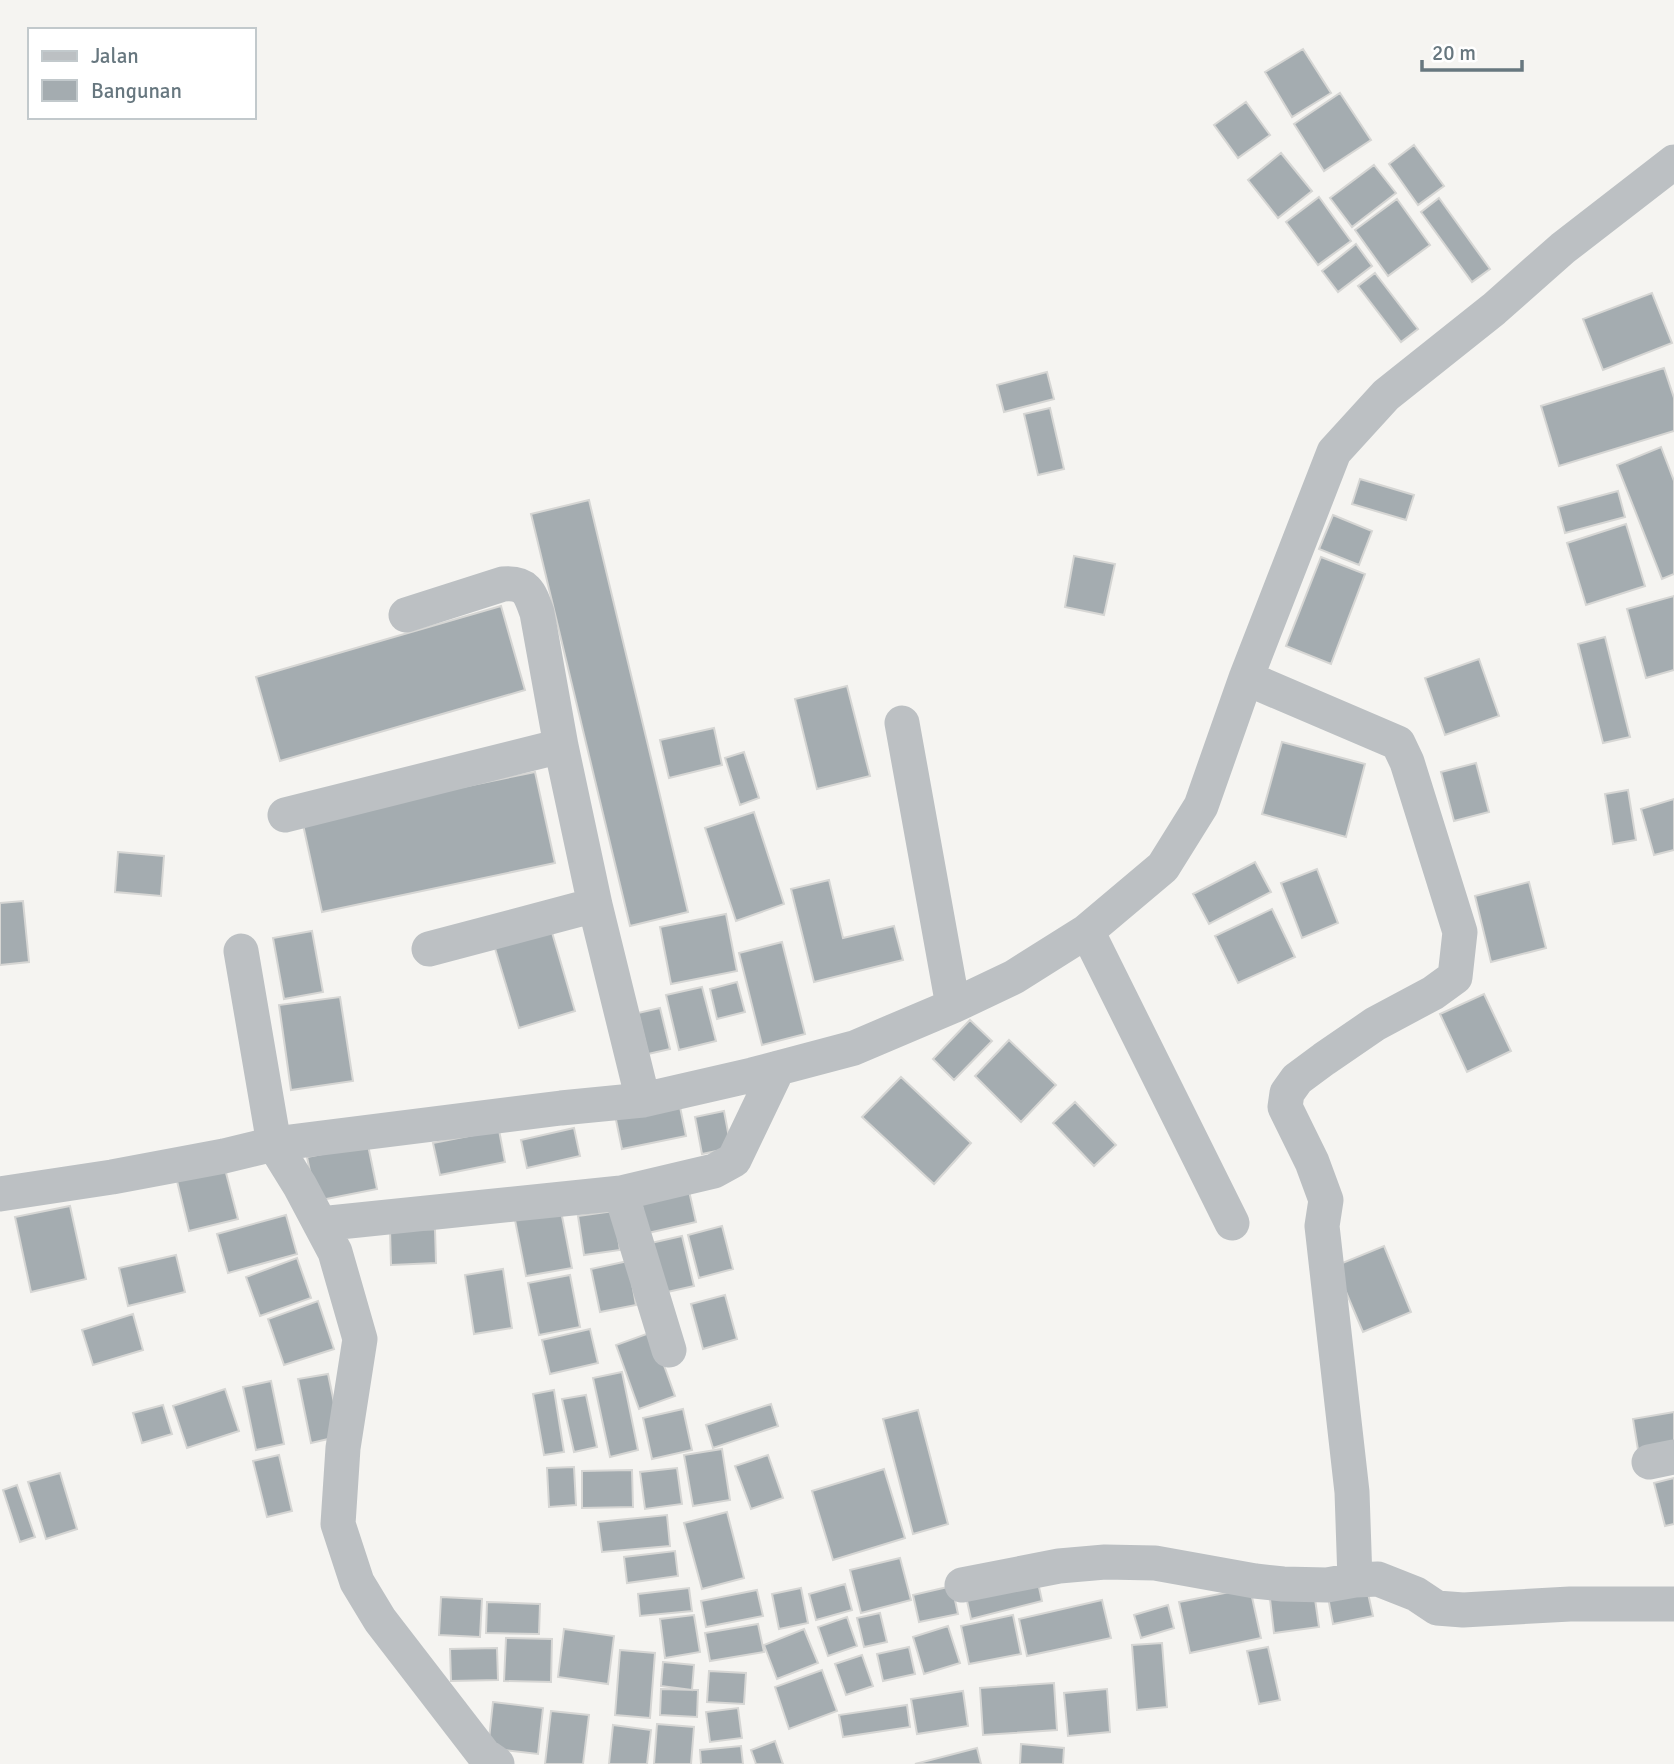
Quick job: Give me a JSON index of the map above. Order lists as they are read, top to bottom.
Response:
{
  "legend": ["Jalan", "Bangunan"],
  "scale_bar": "20 m"
}
